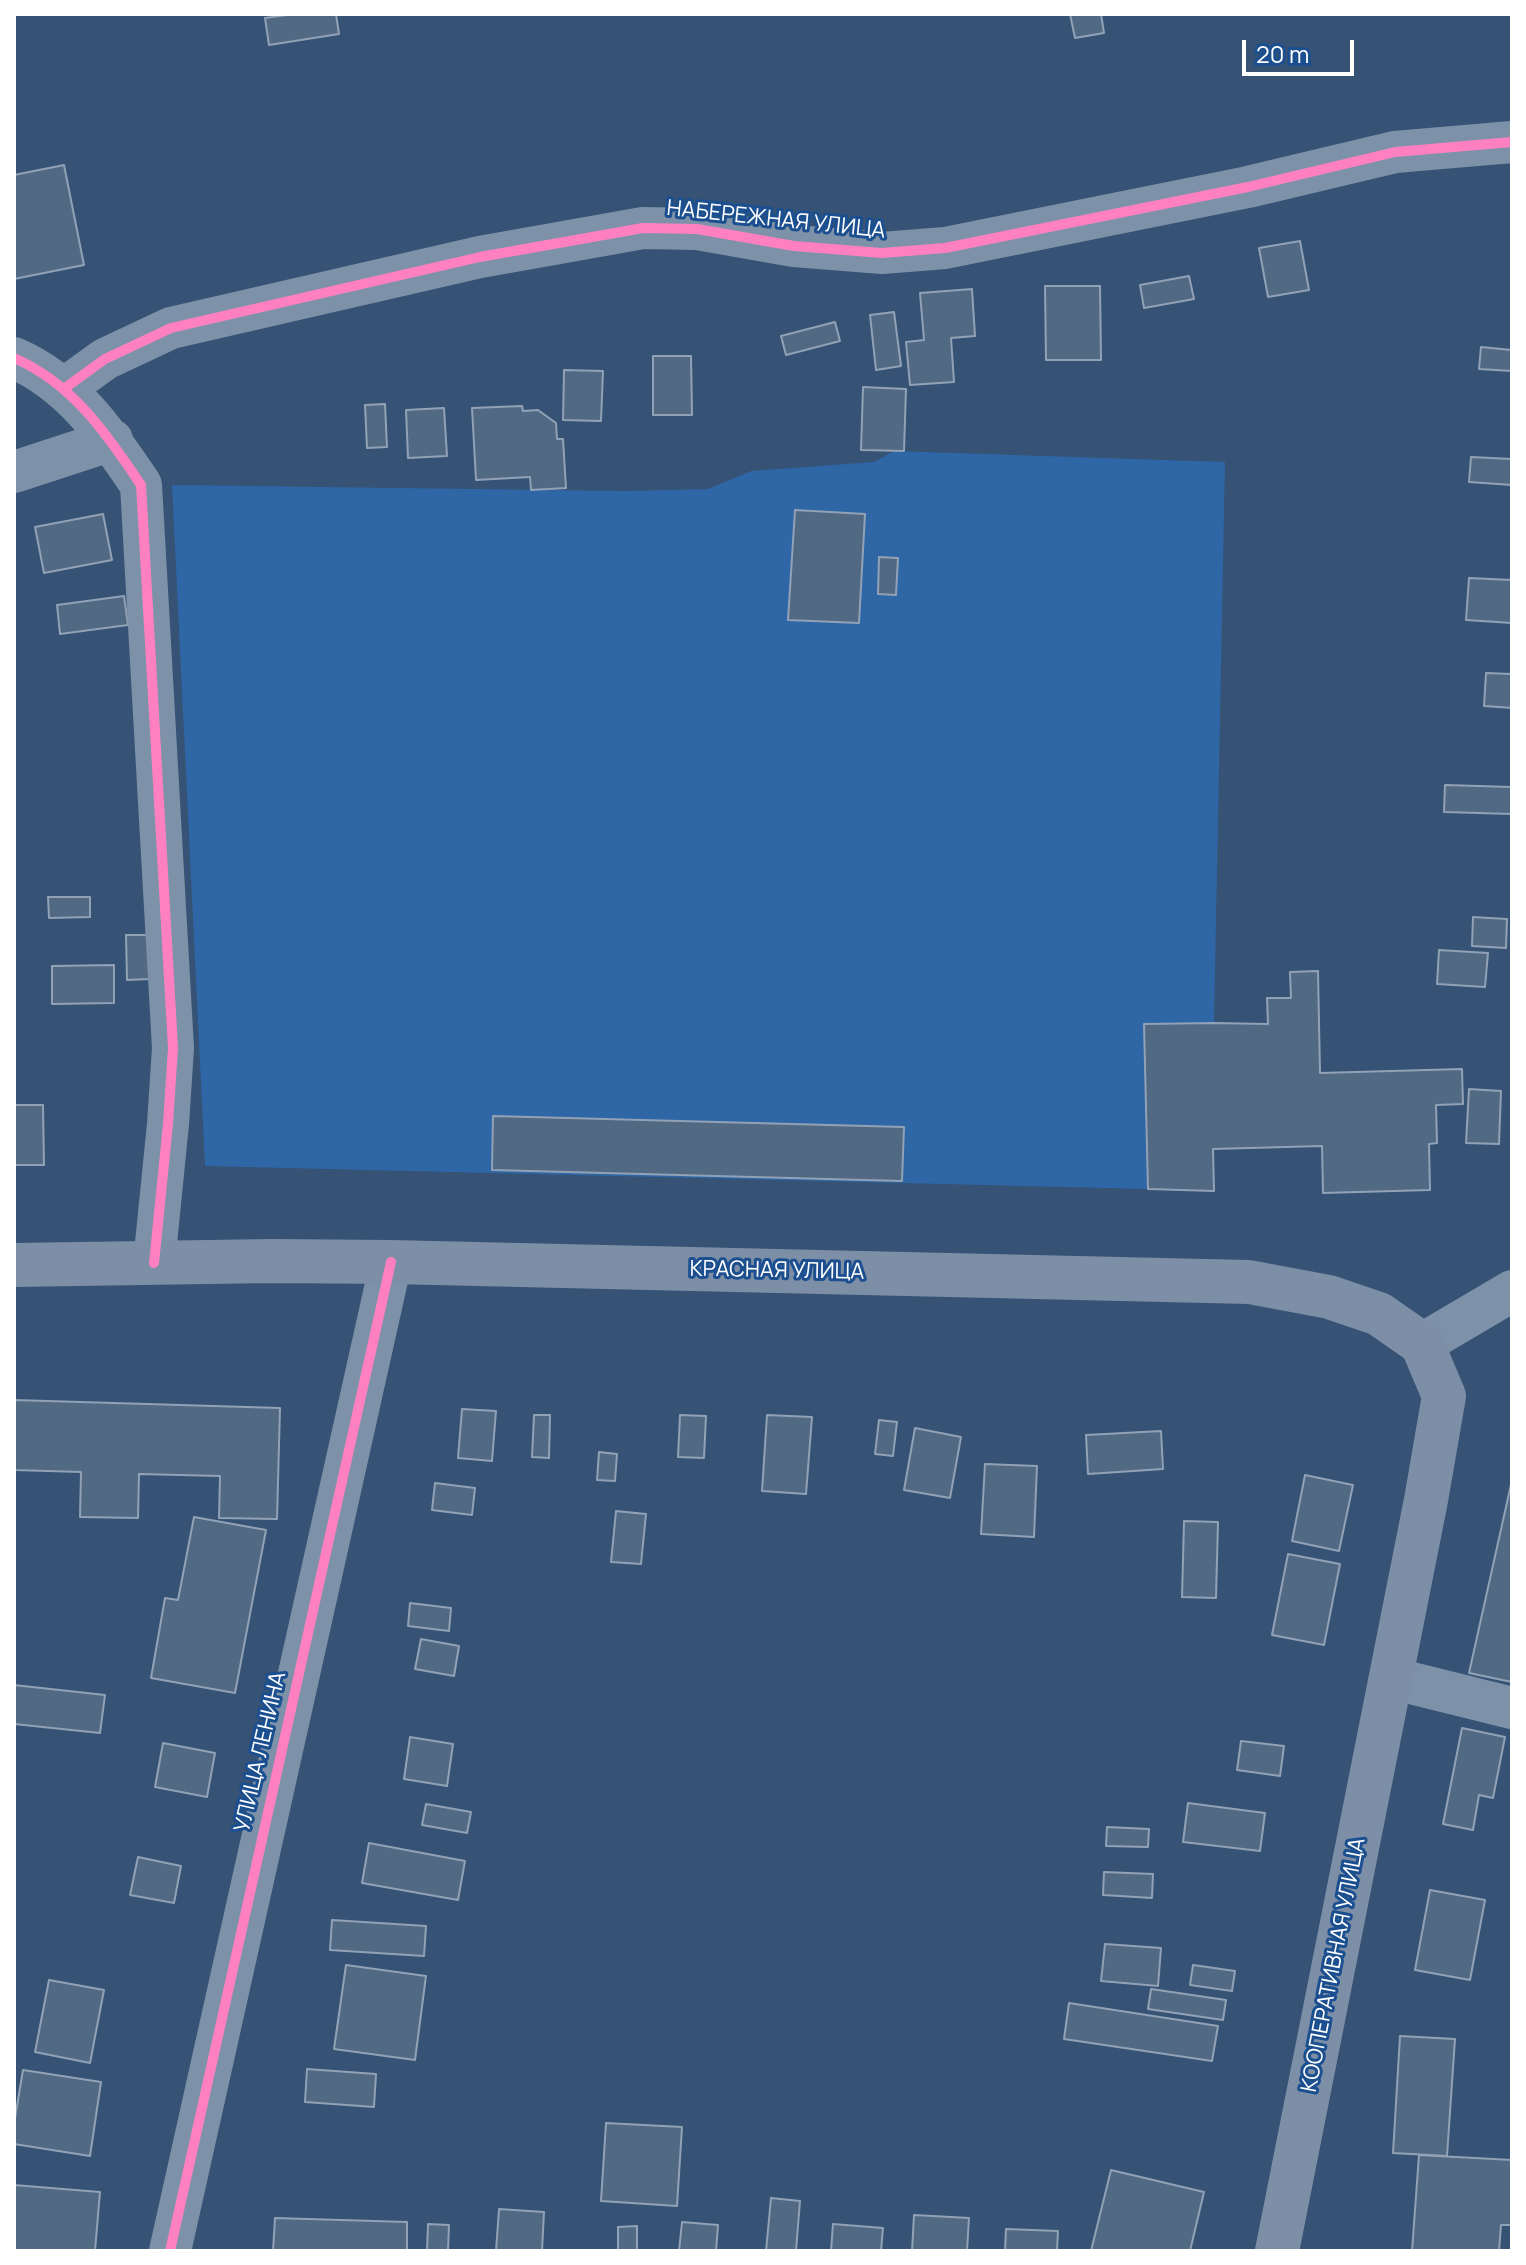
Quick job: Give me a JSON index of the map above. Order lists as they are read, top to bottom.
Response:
{
  "streets": {
    "main road": ["КРАСНАЯ УЛИЦА", "КООПЕРАТИВНАЯ УЛИЦА"],
    "street": ["НАБЕРЕЖНАЯ УЛИЦА", "УЛИЦА ЛЕНИНА"]
  },
  "crossings": [
    ["КРАСНАЯ УЛИЦА", "УЛИЦА ЛЕНИНА"],
    ["КРАСНАЯ УЛИЦА", "КООПЕРАТИВНАЯ УЛИЦА"]
  ],
  "scale_bar": "20 m"
}
